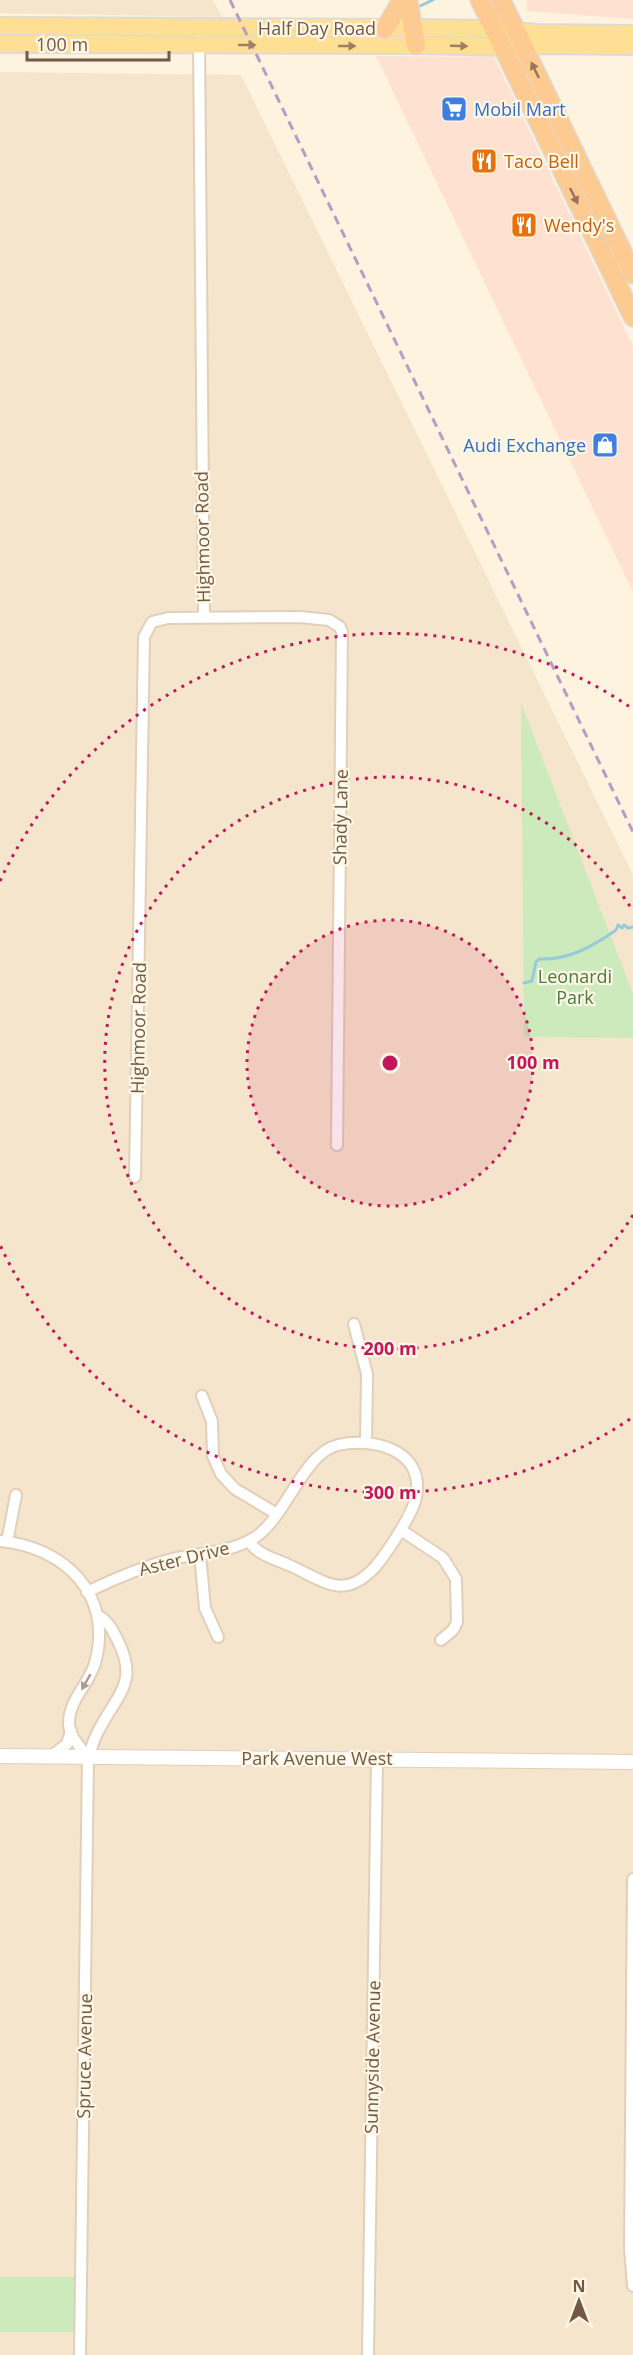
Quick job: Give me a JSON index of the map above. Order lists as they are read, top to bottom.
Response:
{
  "streets": {
    "main road": ["Half Day Road"],
    "street": [
      "Highmoor Road",
      "Shady Lane",
      "Aster Drive",
      "Park Avenue West",
      "Spruce Avenue",
      "Sunnyside Avenue"
    ]
  },
  "crossings": [
    ["Half Day Road", "Highmoor Road"],
    ["Highmoor Road", "Shady Lane"],
    ["Park Avenue West", "Spruce Avenue"],
    ["Park Avenue West", "Sunnyside Avenue"]
  ],
  "parks": ["Leonardi Park"],
  "places": {
    "supermarket": ["Mobil Mart"],
    "restaurant": ["Taco Bell", "Wendy's"],
    "shop": ["Audi Exchange"]
  },
  "scale_bar": "100 m",
  "north": "top",
  "rings": ["100 m", "200 m", "300 m"]
}
